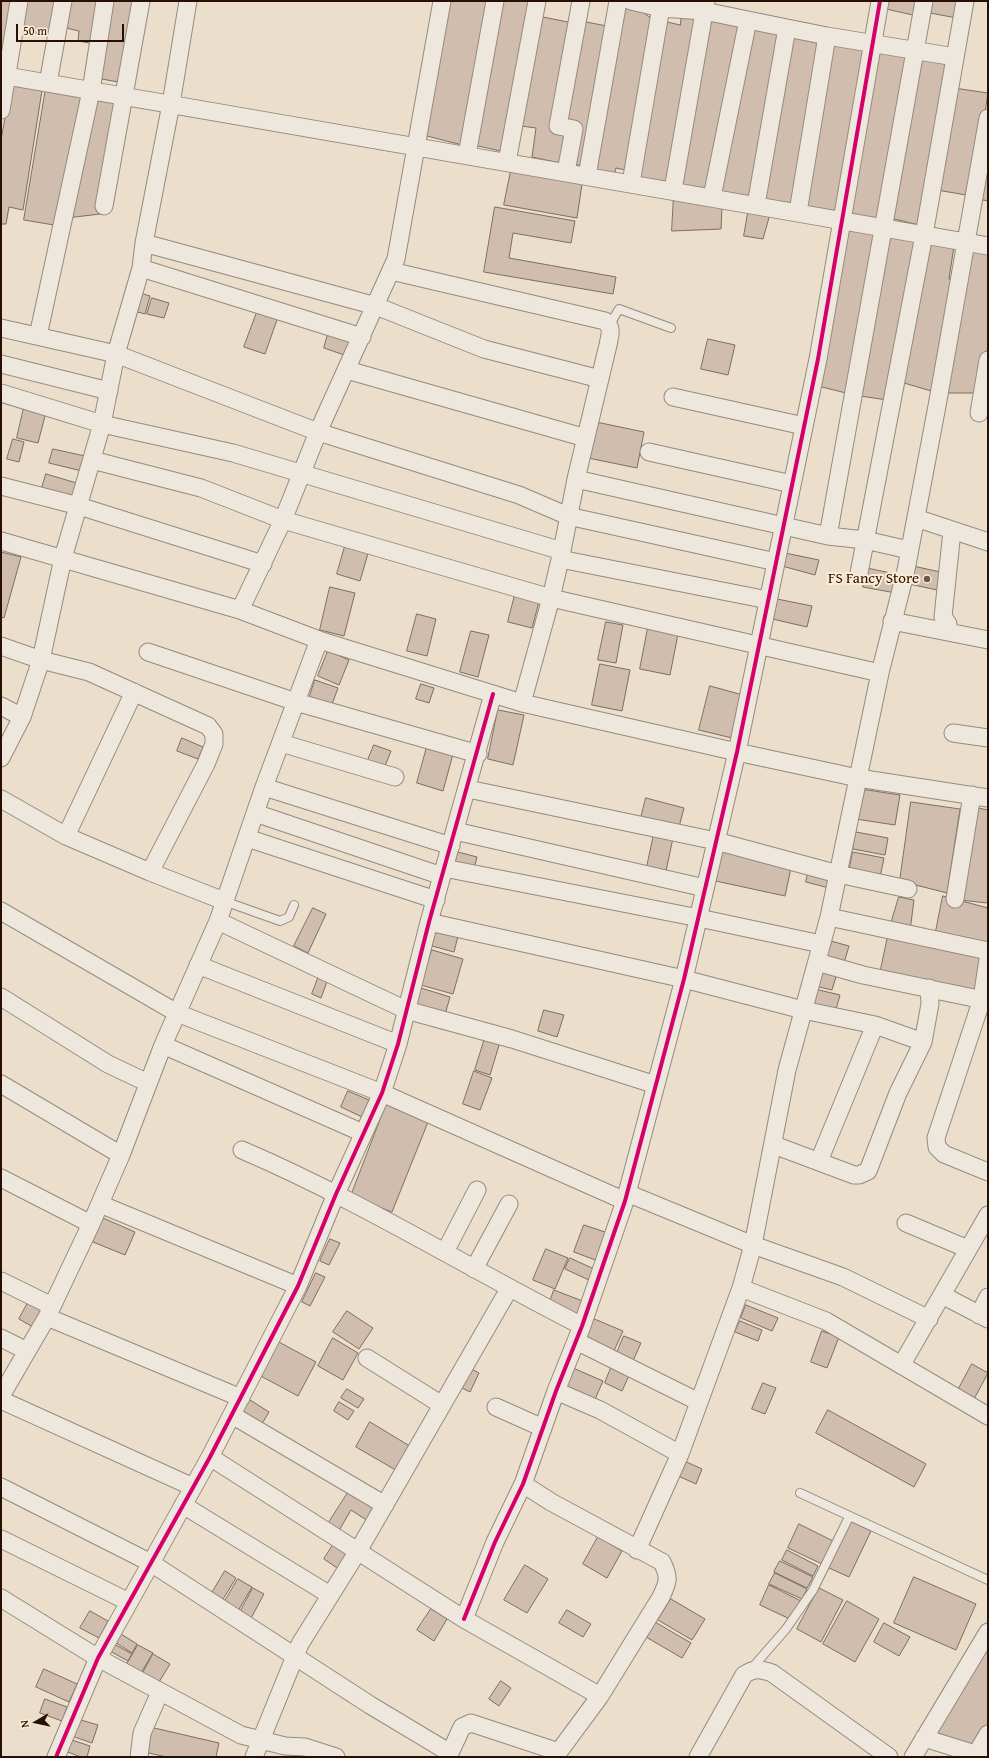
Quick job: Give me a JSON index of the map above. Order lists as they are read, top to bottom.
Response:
{
  "places": ["FS Fancy Store"],
  "scale_bar": "50 m",
  "north": "left"
}
